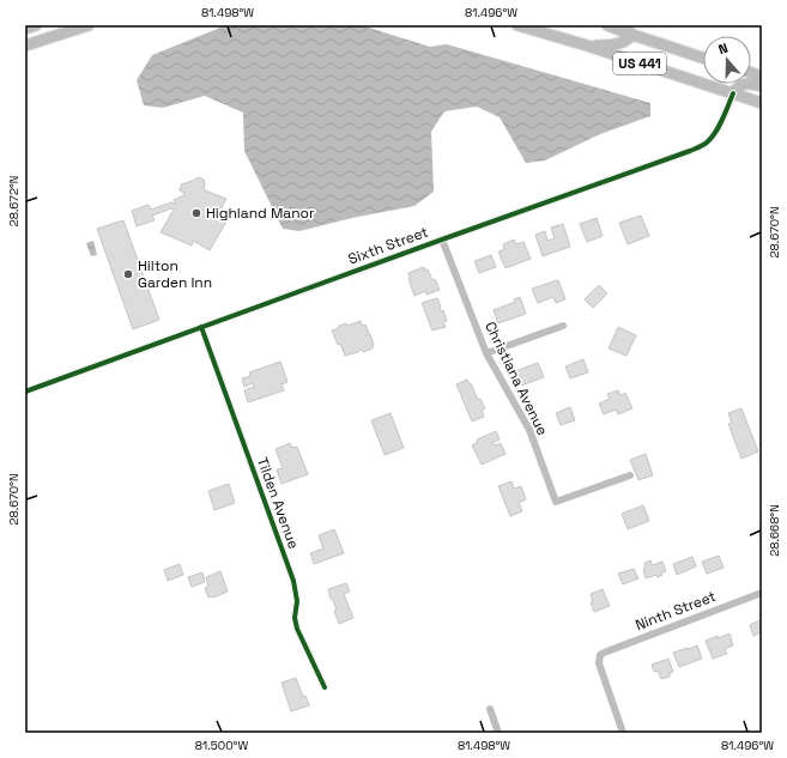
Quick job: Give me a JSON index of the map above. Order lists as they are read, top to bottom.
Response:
{
  "streets": {
    "main road": ["US 441"],
    "street": [
      "Sixth Street",
      "Christiana Avenue",
      "Tilden Avenue",
      "Ninth Street"
    ]
  },
  "crossings": [
    ["US 441", "Sixth Street"],
    ["Sixth Street", "Christiana Avenue"],
    ["Sixth Street", "Tilden Avenue"]
  ],
  "places": ["Highland Manor", "Hilton Garden Inn"],
  "north": "top",
  "coordinates": [
    "81.498°W",
    "81.496°W",
    "28.672°N",
    "28.670°N",
    "28.668°N",
    "81.500°W"
  ]
}
